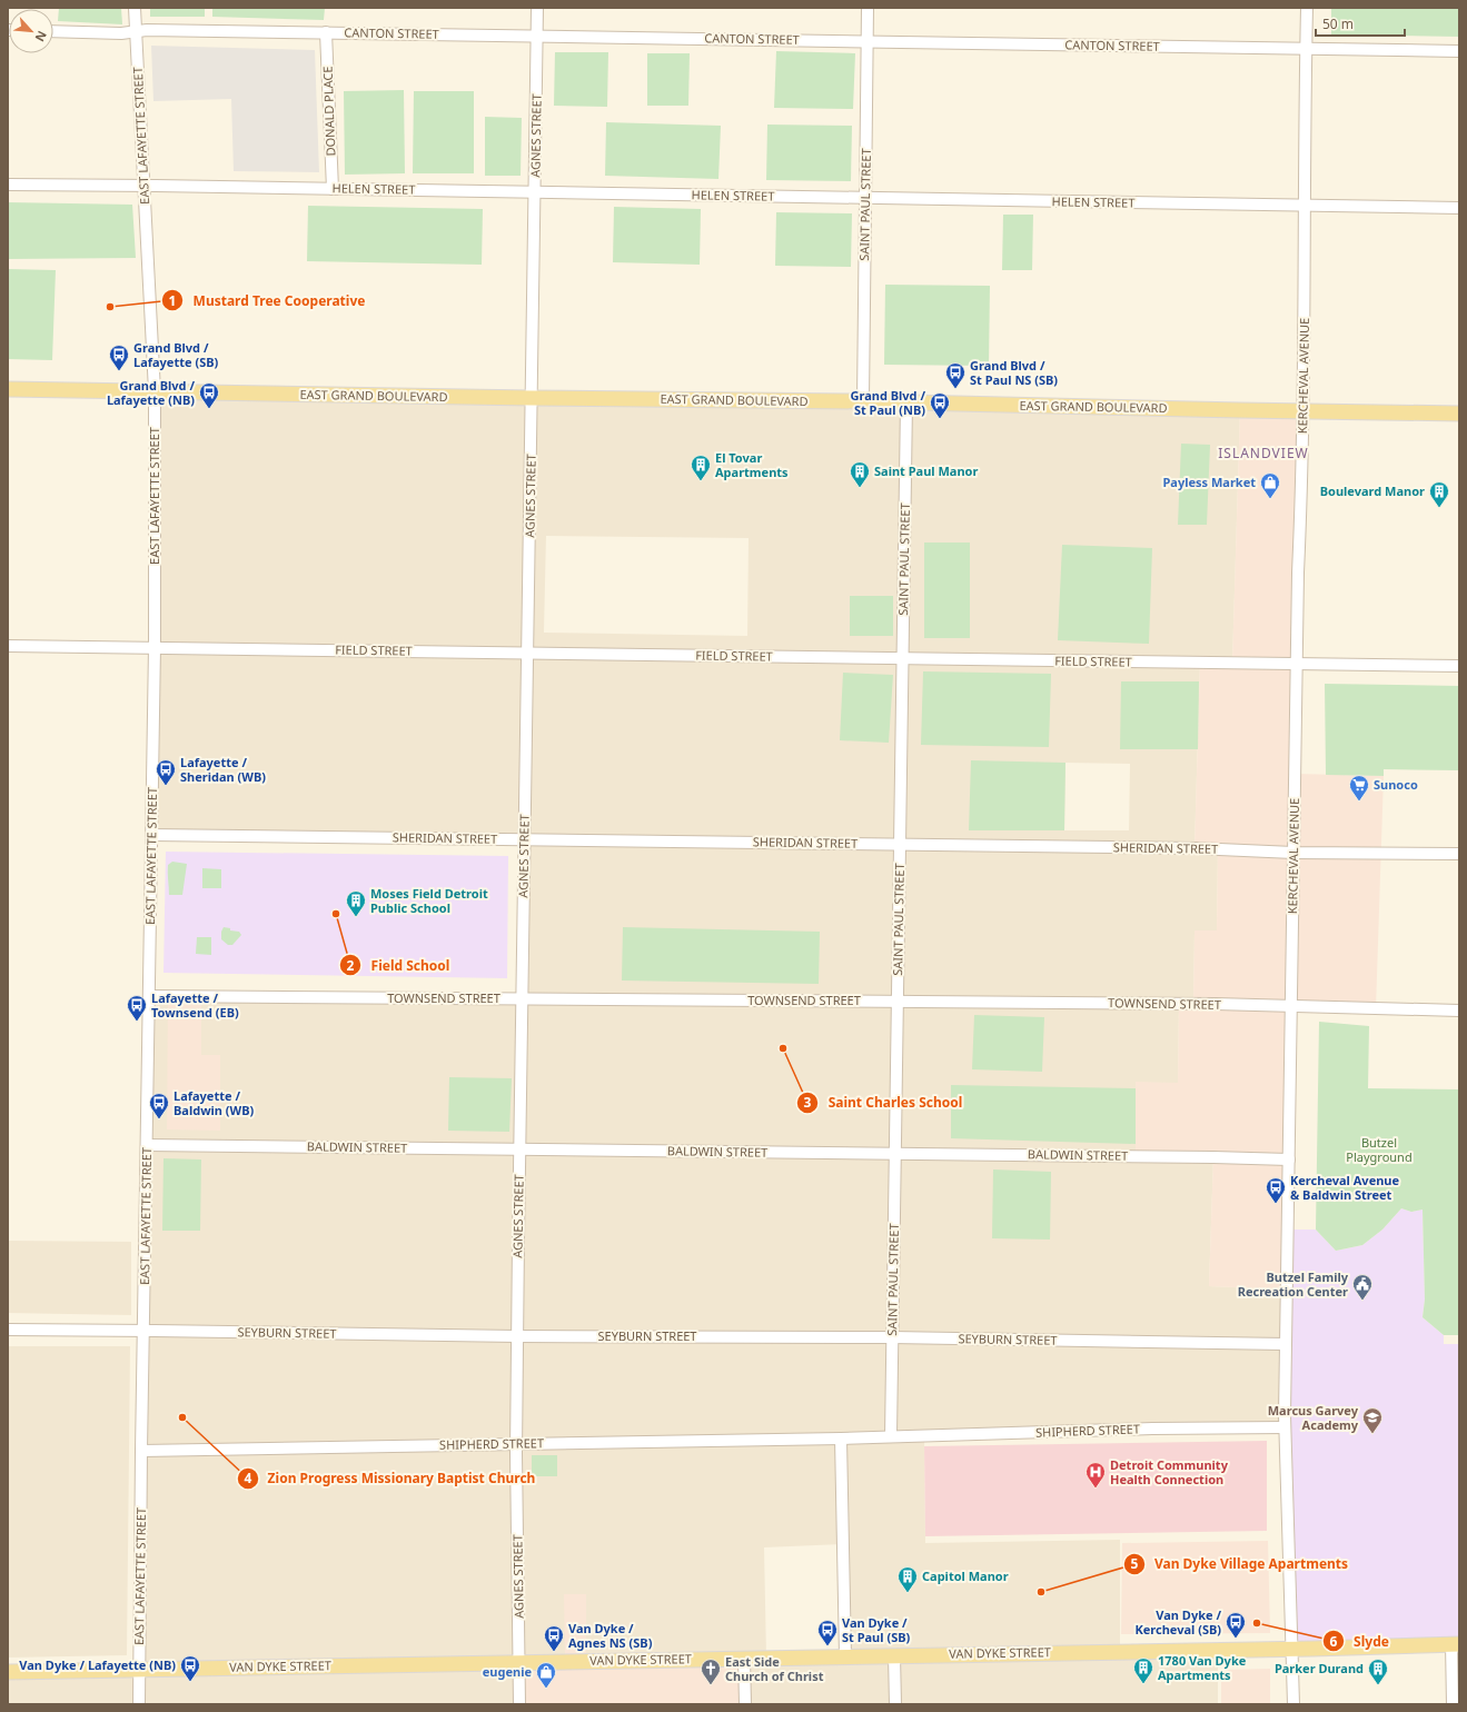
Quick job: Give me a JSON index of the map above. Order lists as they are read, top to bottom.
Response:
{
  "streets": {
    "main road": ["EAST GRAND BOULEVARD", "VAN DYKE STREET"],
    "street": [
      "CANTON STREET",
      "DONALD PLACE",
      "EAST LAFAYETTE STREET",
      "AGNES STREET",
      "HELEN STREET",
      "SAINT PAUL STREET",
      "KERCHEVAL AVENUE",
      "FIELD STREET",
      "SHERIDAN STREET",
      "TOWNSEND STREET",
      "BALDWIN STREET",
      "SEYBURN STREET",
      "SHIPHERD STREET"
    ]
  },
  "crossings": [
    ["CANTON STREET", "DONALD PLACE"],
    ["CANTON STREET", "EAST LAFAYETTE STREET"],
    ["CANTON STREET", "AGNES STREET"],
    ["CANTON STREET", "SAINT PAUL STREET"],
    ["CANTON STREET", "KERCHEVAL AVENUE"],
    ["DONALD PLACE", "HELEN STREET"],
    ["EAST LAFAYETTE STREET", "HELEN STREET"],
    ["EAST LAFAYETTE STREET", "EAST GRAND BOULEVARD"],
    ["EAST LAFAYETTE STREET", "FIELD STREET"],
    ["EAST LAFAYETTE STREET", "SHERIDAN STREET"],
    ["EAST LAFAYETTE STREET", "TOWNSEND STREET"],
    ["EAST LAFAYETTE STREET", "BALDWIN STREET"],
    ["EAST LAFAYETTE STREET", "SEYBURN STREET"],
    ["EAST LAFAYETTE STREET", "SHIPHERD STREET"],
    ["EAST LAFAYETTE STREET", "VAN DYKE STREET"],
    ["AGNES STREET", "HELEN STREET"],
    ["AGNES STREET", "EAST GRAND BOULEVARD"],
    ["AGNES STREET", "FIELD STREET"],
    ["AGNES STREET", "SHERIDAN STREET"],
    ["AGNES STREET", "TOWNSEND STREET"],
    ["AGNES STREET", "BALDWIN STREET"],
    ["AGNES STREET", "SEYBURN STREET"],
    ["AGNES STREET", "SHIPHERD STREET"],
    ["AGNES STREET", "VAN DYKE STREET"],
    ["HELEN STREET", "SAINT PAUL STREET"],
    ["HELEN STREET", "KERCHEVAL AVENUE"],
    ["SAINT PAUL STREET", "EAST GRAND BOULEVARD"],
    ["SAINT PAUL STREET", "FIELD STREET"],
    ["SAINT PAUL STREET", "SHERIDAN STREET"],
    ["SAINT PAUL STREET", "TOWNSEND STREET"],
    ["SAINT PAUL STREET", "BALDWIN STREET"],
    ["SAINT PAUL STREET", "SEYBURN STREET"],
    ["SAINT PAUL STREET", "SHIPHERD STREET"],
    ["KERCHEVAL AVENUE", "EAST GRAND BOULEVARD"],
    ["KERCHEVAL AVENUE", "FIELD STREET"],
    ["KERCHEVAL AVENUE", "SHERIDAN STREET"],
    ["KERCHEVAL AVENUE", "TOWNSEND STREET"],
    ["KERCHEVAL AVENUE", "BALDWIN STREET"],
    ["KERCHEVAL AVENUE", "SEYBURN STREET"],
    ["KERCHEVAL AVENUE", "SHIPHERD STREET"],
    ["KERCHEVAL AVENUE", "VAN DYKE STREET"]
  ],
  "districts": ["ISLANDVIEW"],
  "parks": ["Butzel Playground"],
  "places": {
    "other": [
      "Mustard Tree Cooperative",
      "Field School",
      "Saint Charles School",
      "Zion Progress Missionary Baptist Church",
      "Van Dyke Village Apartments",
      "Slyde"
    ],
    "bus stop": [
      "Grand Blvd / Lafayette (SB)",
      "Grand Blvd / St Paul NS (SB)",
      "Grand Blvd / Lafayette (NB)",
      "Grand Blvd / St Paul (NB)",
      "Lafayette / Sheridan (WB)",
      "Lafayette / Townsend (EB)",
      "Lafayette / Baldwin (WB)",
      "Kercheval Avenue & Baldwin Street",
      "Van Dyke / Kercheval (SB)",
      "Van Dyke / St Paul (SB)",
      "Van Dyke / Agnes NS (SB)",
      "Van Dyke / Lafayette (NB)"
    ],
    "building": [
      "El Tovar Apartments",
      "Saint Paul Manor",
      "Boulevard Manor",
      "Moses Field Detroit Public School",
      "Capitol Manor",
      "1780 Van Dyke Apartments",
      "Parker Durand"
    ],
    "shop": ["Payless Market", "eugenie"],
    "supermarket": ["Sunoco"],
    "public building": ["Butzel Family Recreation Center"],
    "school or university": ["Marcus Garvey Academy"],
    "hospital": ["Detroit Community Health Connection"],
    "church": ["East Side Church of Christ"]
  },
  "scale_bar": "50 m",
  "north": "bottom right"
}
